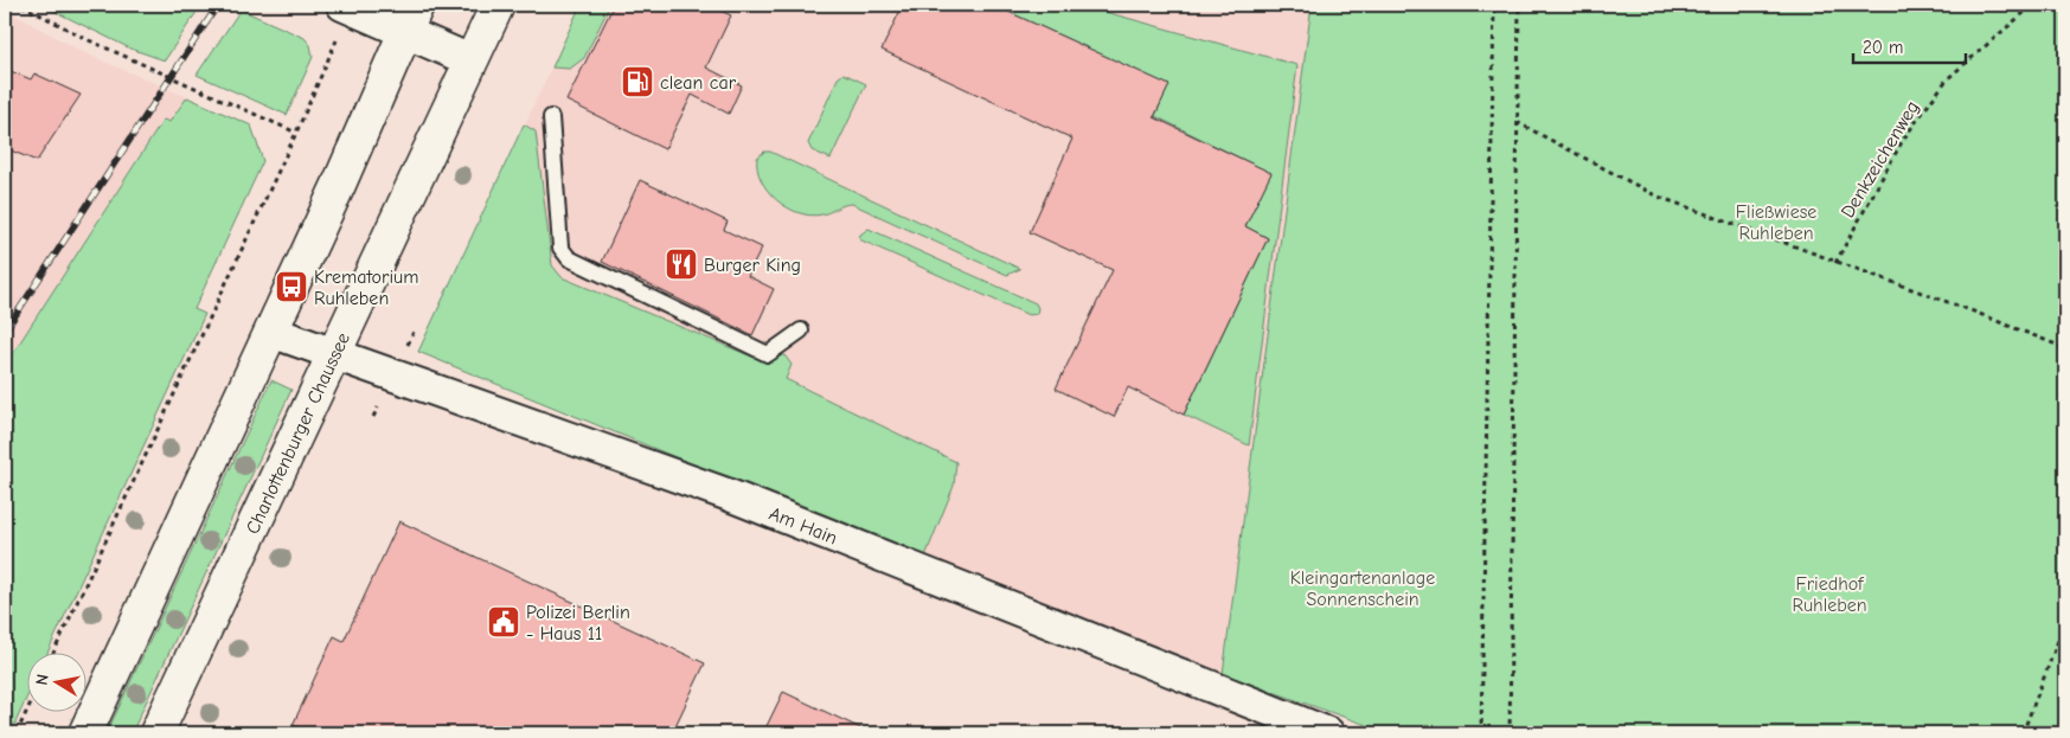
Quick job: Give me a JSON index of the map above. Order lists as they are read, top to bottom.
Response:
{
  "streets": {
    "main road": ["Charlottenburger Chaussee"],
    "street": ["Am Hain"],
    "path": ["Denkzeichenweg"]
  },
  "crossings": [
    ["Charlottenburger Chaussee", "Am Hain"]
  ],
  "parks": ["Fließwiese Ruhleben", "Kleingartenanlage Sonnenschein", "Friedhof Ruhleben"],
  "places": {
    "fuel station": ["clean car"],
    "restaurant": ["Burger King"],
    "bus stop": ["Krematorium Ruhleben"],
    "public building": ["Polizei Berlin - Haus 11"]
  },
  "scale_bar": "20 m",
  "north": "left"
}
